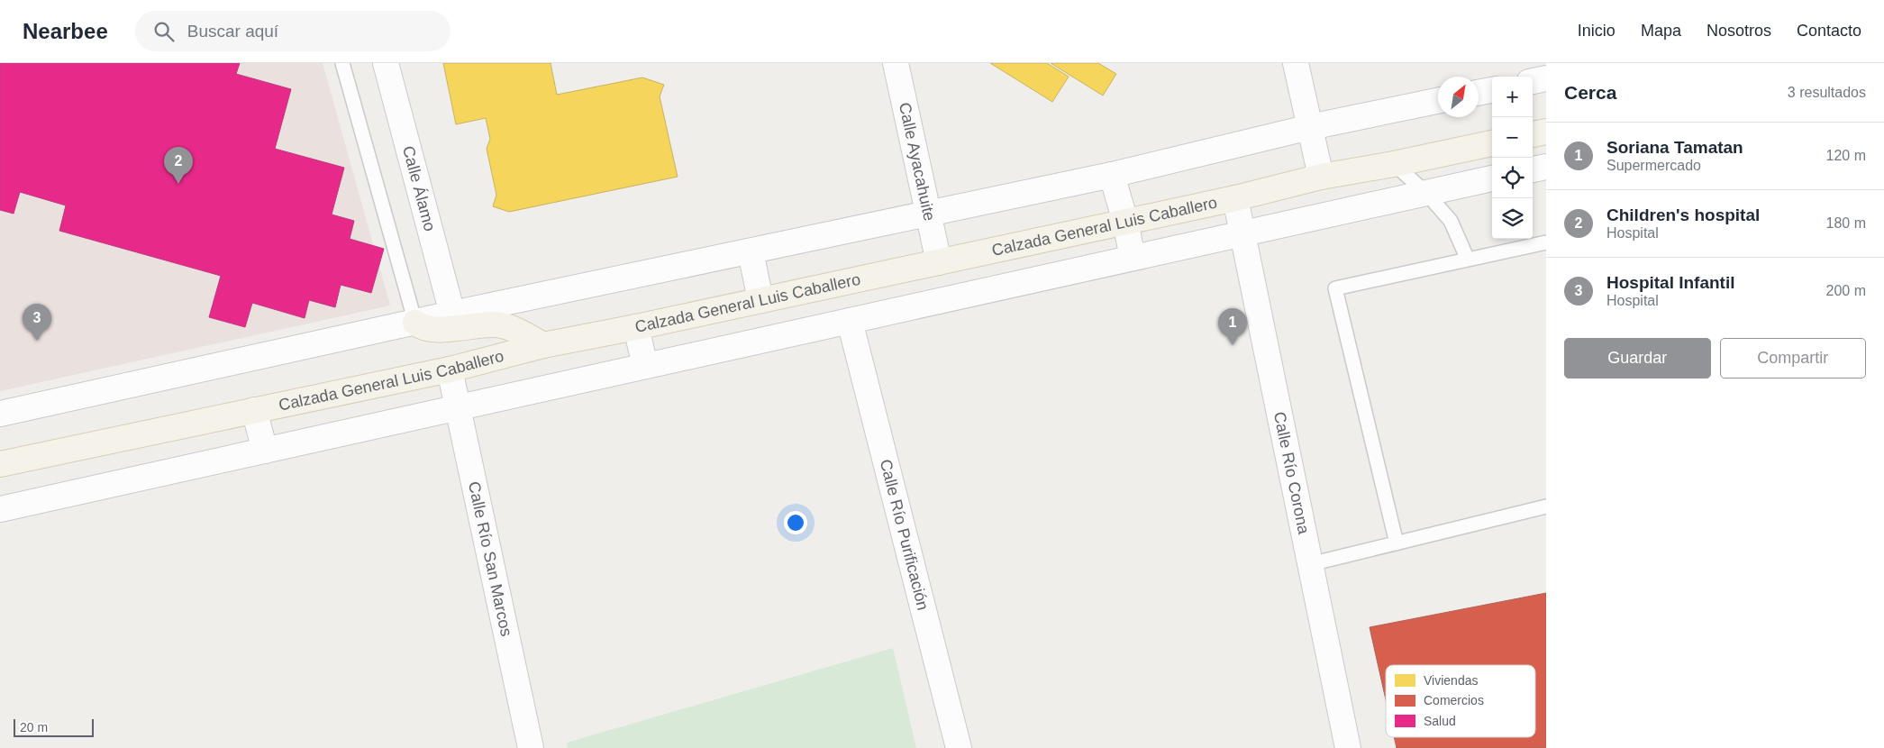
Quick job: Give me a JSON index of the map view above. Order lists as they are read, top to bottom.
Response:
{
  "streets": {
    "main road": ["Calzada General Luis Caballero"],
    "street": [
      "Calle Ayacahuite",
      "Calle Álamo",
      "Calle Río Corona",
      "Calle Río Purificación",
      "Calle Río San Marcos"
    ]
  },
  "crossings": [
    ["Calle Ayacahuite", "Calzada General Luis Caballero"],
    ["Calzada General Luis Caballero", "Calle Río Corona"],
    ["Calzada General Luis Caballero", "Calle Río San Marcos"]
  ],
  "legend": ["Viviendas", "Comercios", "Salud"],
  "scale_bar": "20 m",
  "north": "top right",
  "page": {
    "header": "Nearbee",
    "search": "Buscar aquí",
    "nav": [
      "Inicio",
      "Mapa",
      "Nosotros",
      "Contacto"
    ],
    "heading": ["Cerca", "3 resultados"],
    "map_buttons": ["+", "−"],
    "list": [
      {
        "mark": "1",
        "name": "Soriana Tamatan",
        "note": "Supermercado",
        "value": "120 m"
      },
      {
        "mark": "2",
        "name": "Children's hospital",
        "note": "Hospital",
        "value": "180 m"
      },
      {
        "mark": "3",
        "name": "Hospital Infantil",
        "note": "Hospital",
        "value": "200 m"
      }
    ],
    "pins": ["2", "3", "1"],
    "buttons": ["Guardar", "Compartir"],
    "scale": "20 m"
  }
}
